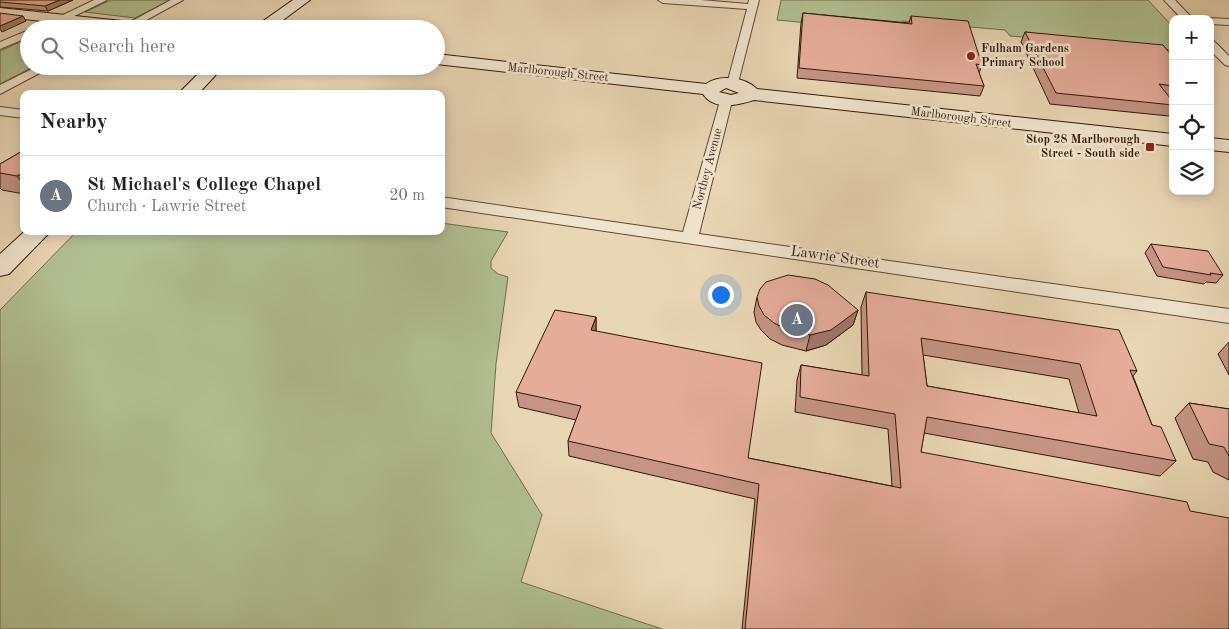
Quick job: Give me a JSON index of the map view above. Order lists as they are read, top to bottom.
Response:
{
  "streets": {
    "street": ["Marlborough Street", "Northey Avenue", "Lawrie Street"]
  },
  "crossings": [
    ["Northey Avenue", "Lawrie Street"]
  ],
  "places": {
    "other": ["Fulham Gardens Primary School"],
    "transit": ["Stop 28 Marlborough Street - South side"]
  },
  "page": {
    "map_buttons": ["+", "−"],
    "search": "Search here",
    "heading": "Nearby",
    "list": [
      {
        "mark": "A",
        "name": "St Michael's College Chapel",
        "note": "Church · Lawrie Street",
        "value": "20 m"
      }
    ],
    "pins": "A"
  }
}
